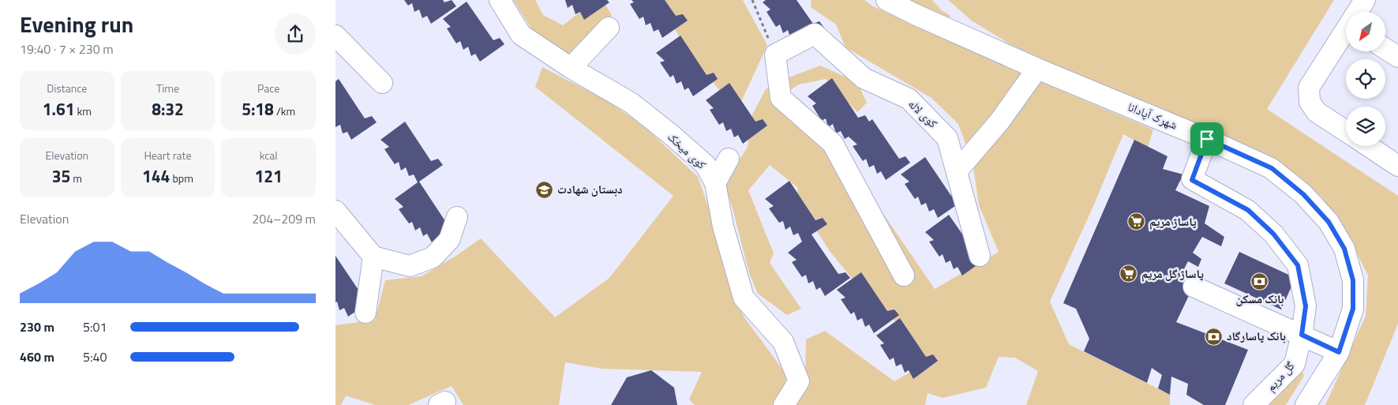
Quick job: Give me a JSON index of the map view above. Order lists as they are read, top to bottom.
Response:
{
  "streets": {
    "street": [
      "کوی لاله",
      "شهرک آپادانا",
      "کوی میخک",
      "گل مریم"
    ]
  },
  "crossings": [
    ["شهرک آپادانا", "گل مریم"]
  ],
  "places": {
    "school or university": ["دبستان شهادت"],
    "supermarket": ["پاساژ مریم", "پاساژ گل مریم"],
    "bank": ["بانک مسکن", "بانک پاسارگاد"]
  },
  "north": "bottom left",
  "page": {
    "heading": ["Evening run", "19:40 · 7 × 230 m"],
    "stats": [
      ["Distance", "1.61 km"],
      ["Time", "8:32"],
      ["Pace", "5:18 /km"],
      ["Elevation", "35 m"],
      ["Heart rate", "144 bpm"],
      ["kcal", "121"]
    ],
    "chart": ["Elevation", "204–209 m"],
    "list": [
      {
        "name": "230 m",
        "note": "5:01"
      },
      {
        "name": "460 m",
        "note": "5:40"
      }
    ]
  }
}
